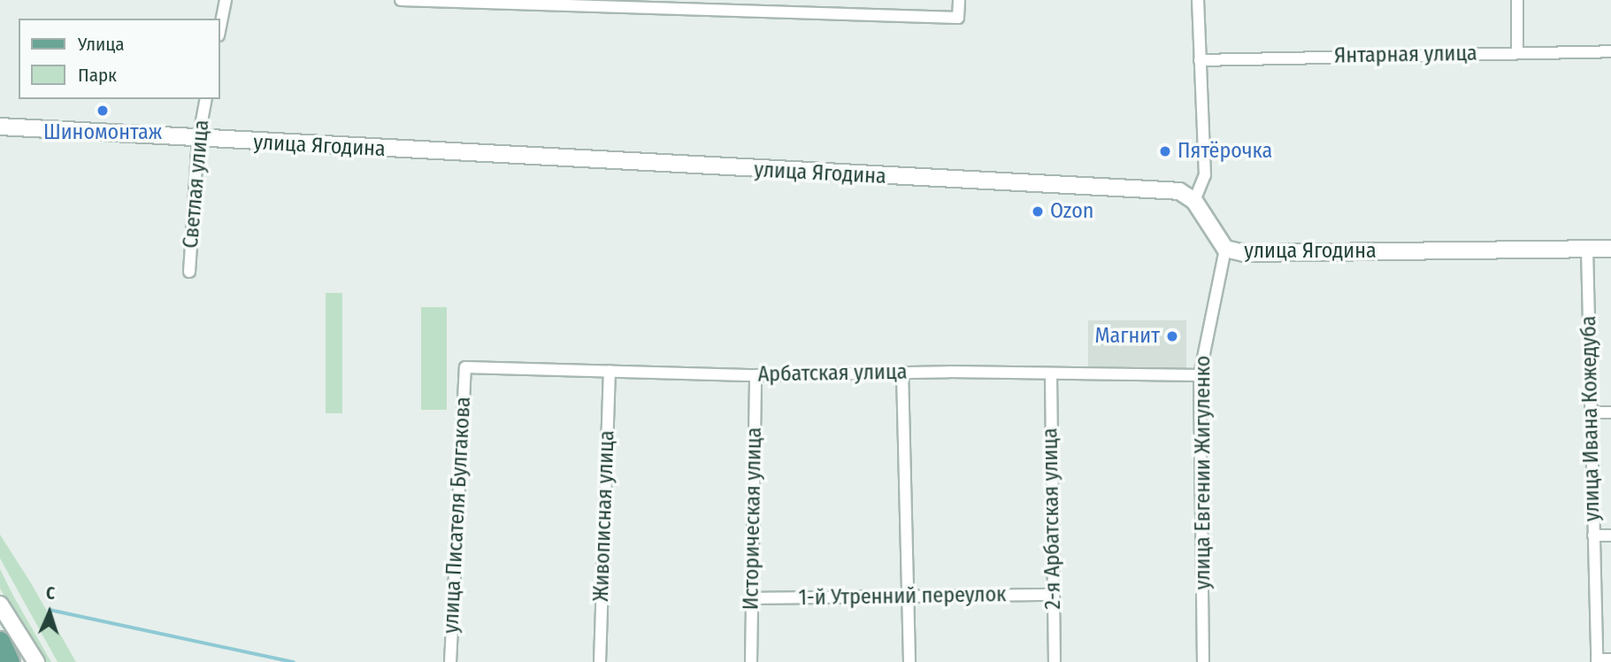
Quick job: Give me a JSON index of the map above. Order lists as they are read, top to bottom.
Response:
{
  "streets": {
    "street": [
      "Янтарная улица",
      "улица Ягодина",
      "Светлая улица",
      "Арбатская улица",
      "улица Ивана Кожедуба",
      "улица Евгении Жигуленко",
      "улица Писателя Булгакова",
      "Живописная улица",
      "Историческая улица",
      "2-я Арбатская улица",
      "1-й Утренний переулок"
    ]
  },
  "crossings": [
    ["улица Ягодина", "Светлая улица"],
    ["улица Ягодина", "улица Ивана Кожедуба"],
    ["улица Ягодина", "улица Евгении Жигуленко"],
    ["Арбатская улица", "улица Евгении Жигуленко"],
    ["Арбатская улица", "улица Писателя Булгакова"],
    ["Арбатская улица", "Живописная улица"],
    ["Арбатская улица", "Историческая улица"],
    ["Арбатская улица", "2-я Арбатская улица"],
    ["Историческая улица", "1-й Утренний переулок"],
    ["2-я Арбатская улица", "1-й Утренний переулок"]
  ],
  "places": [
    "Шиномонтаж",
    "Пятёрочка",
    "Ozon",
    "Магнит"
  ],
  "legend": ["Улица", "Парк"],
  "north": "top"
}
